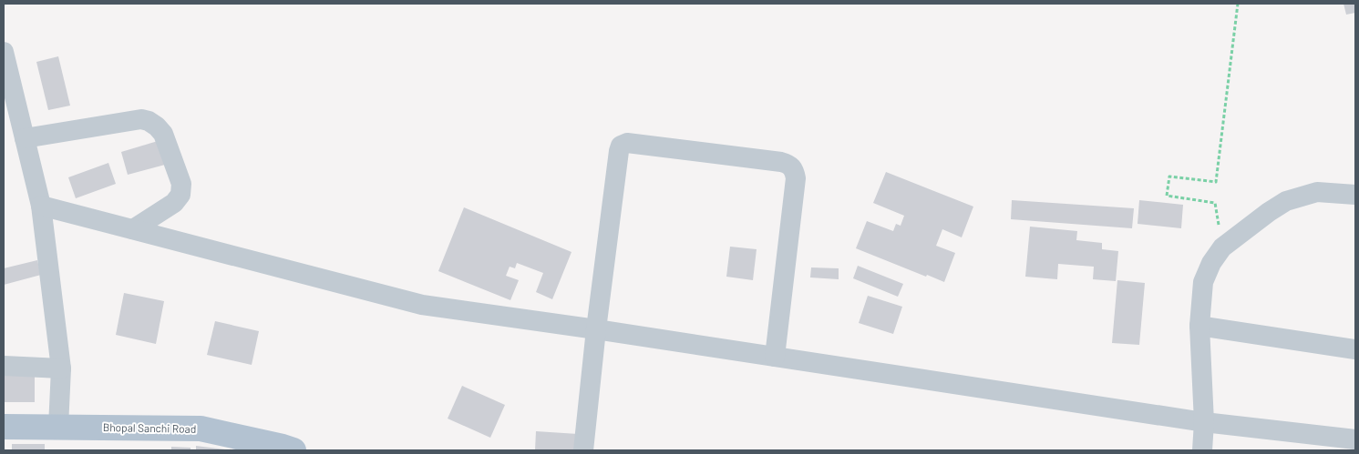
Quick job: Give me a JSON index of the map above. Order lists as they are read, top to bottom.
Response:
{
  "streets": {
    "main road": ["Bhopal Sanchi Road"]
  }
}
